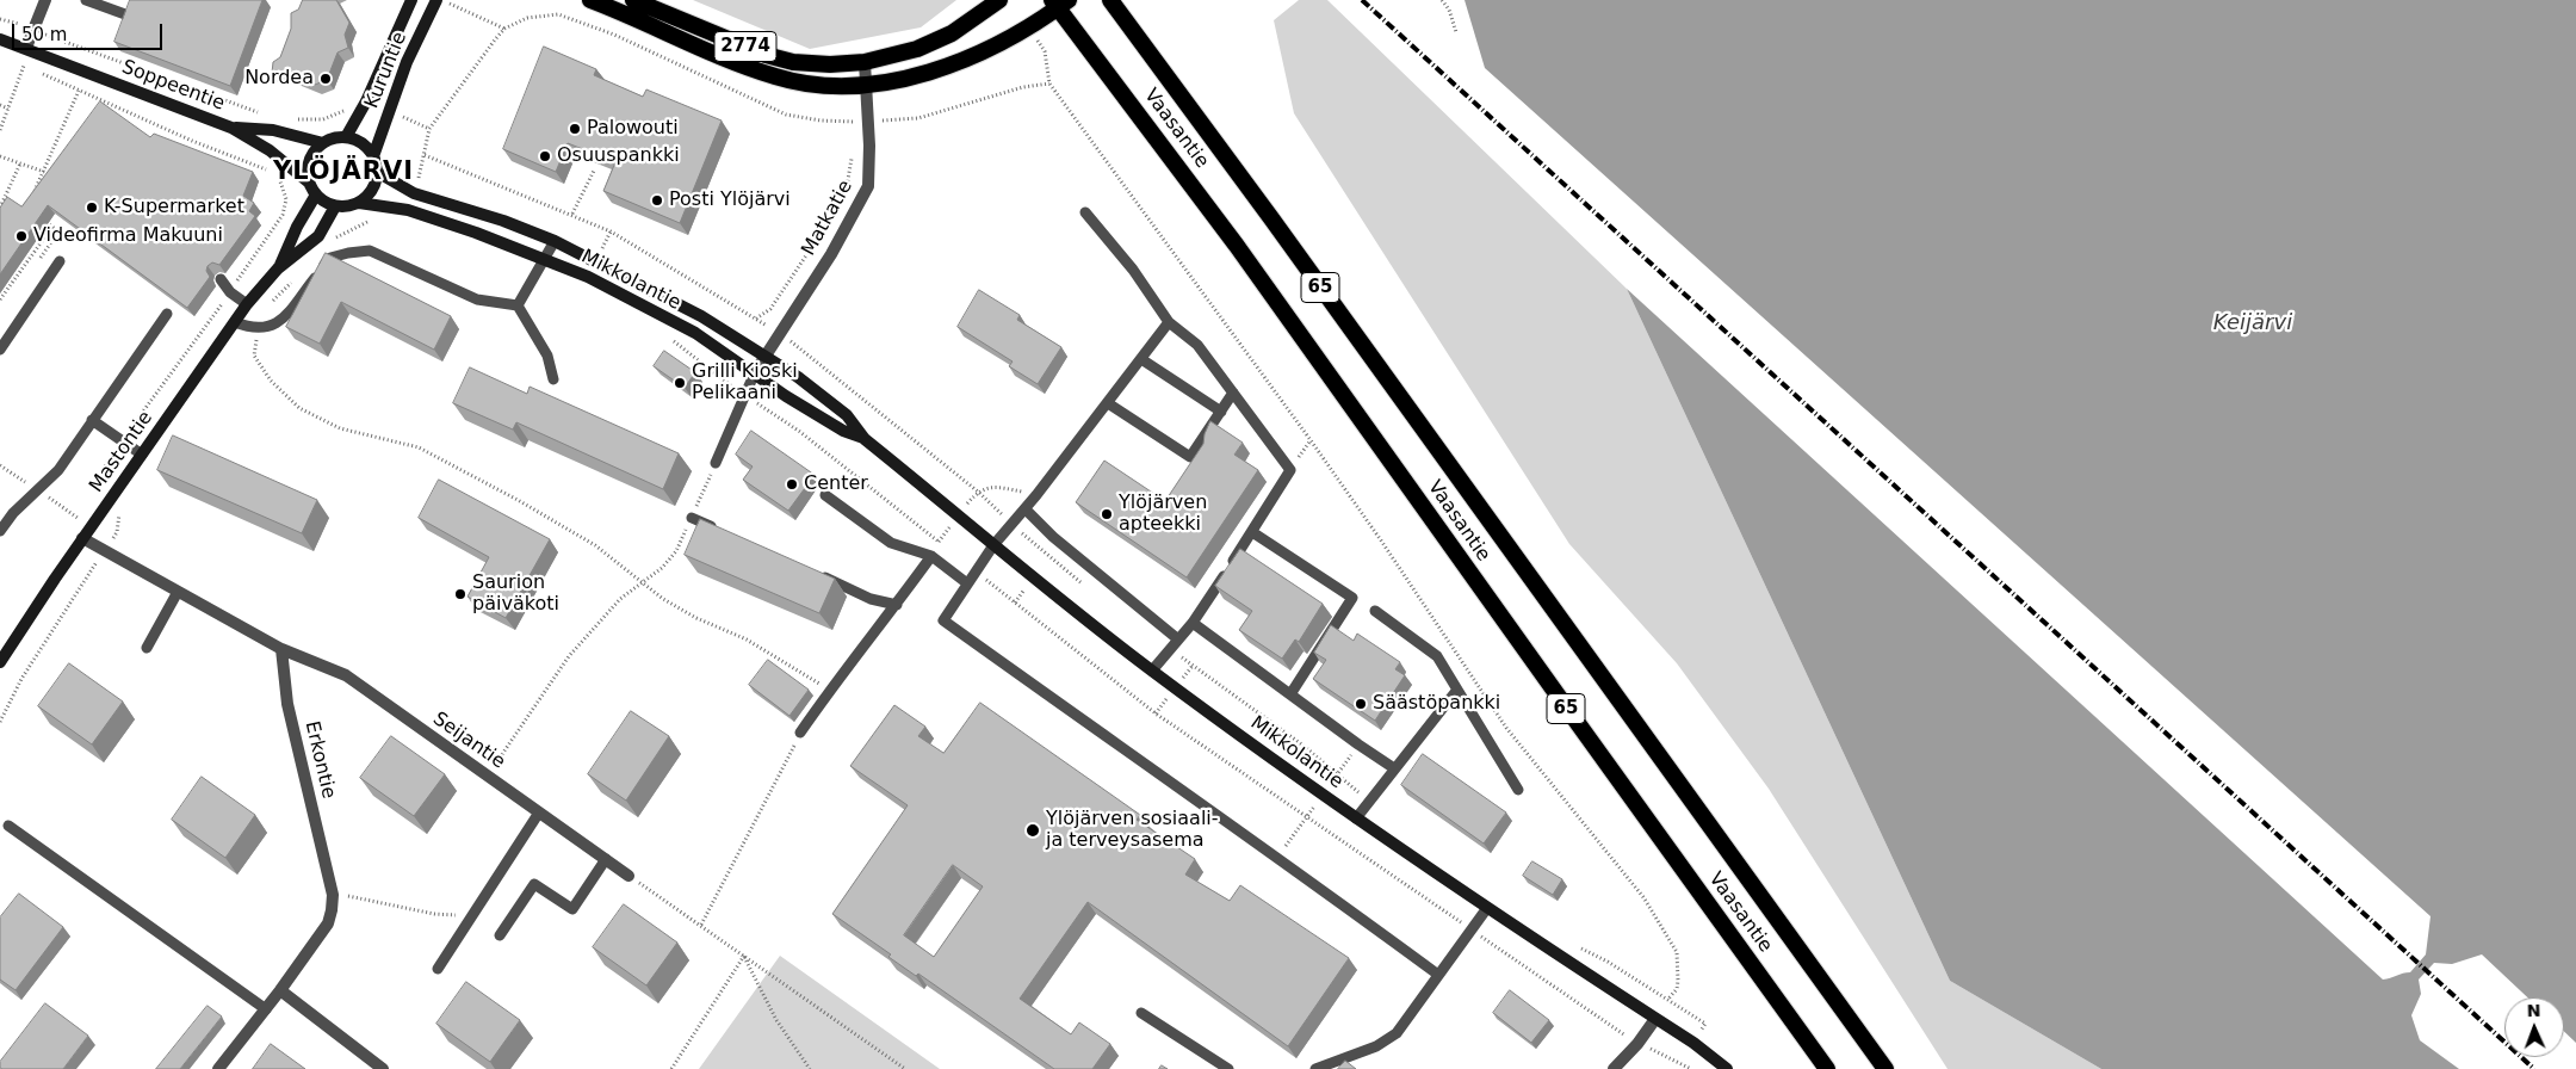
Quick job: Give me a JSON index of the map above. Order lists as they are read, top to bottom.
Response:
{
  "streets": {
    "highway": ["2774", "Vaasantie", "65"],
    "main road": [
      "Kuruntie",
      "Soppeentie",
      "Mikkolantie",
      "Mastontie"
    ],
    "street": ["Matkatie", "Seijantie", "Erkontie"]
  },
  "crossings": [
    ["2774", "Vaasantie"],
    ["2774", "Matkatie"],
    ["Kuruntie", "Soppeentie"],
    ["Kuruntie", "Mikkolantie"],
    ["Kuruntie", "Mastontie"],
    ["Soppeentie", "Mikkolantie"],
    ["Soppeentie", "Mastontie"],
    ["Matkatie", "Mikkolantie"],
    ["Mikkolantie", "Mastontie"],
    ["Seijantie", "Erkontie"]
  ],
  "districts": ["YLÖJÄRVI"],
  "water": ["Keijärvi"],
  "places": [
    "Nordea",
    "Palowouti",
    "Osuuspankki",
    "Posti Ylöjärvi",
    "K-Supermarket",
    "Videofirma Makuuni",
    "Grilli Kioski Pelikaani",
    "Center",
    "Ylöjärven apteekki",
    "Saurion päiväkoti",
    "Säästöpankki",
    "Ylöjärven sosiaali- ja terveysasema"
  ],
  "scale_bar": "50 m",
  "north": "top"
}
